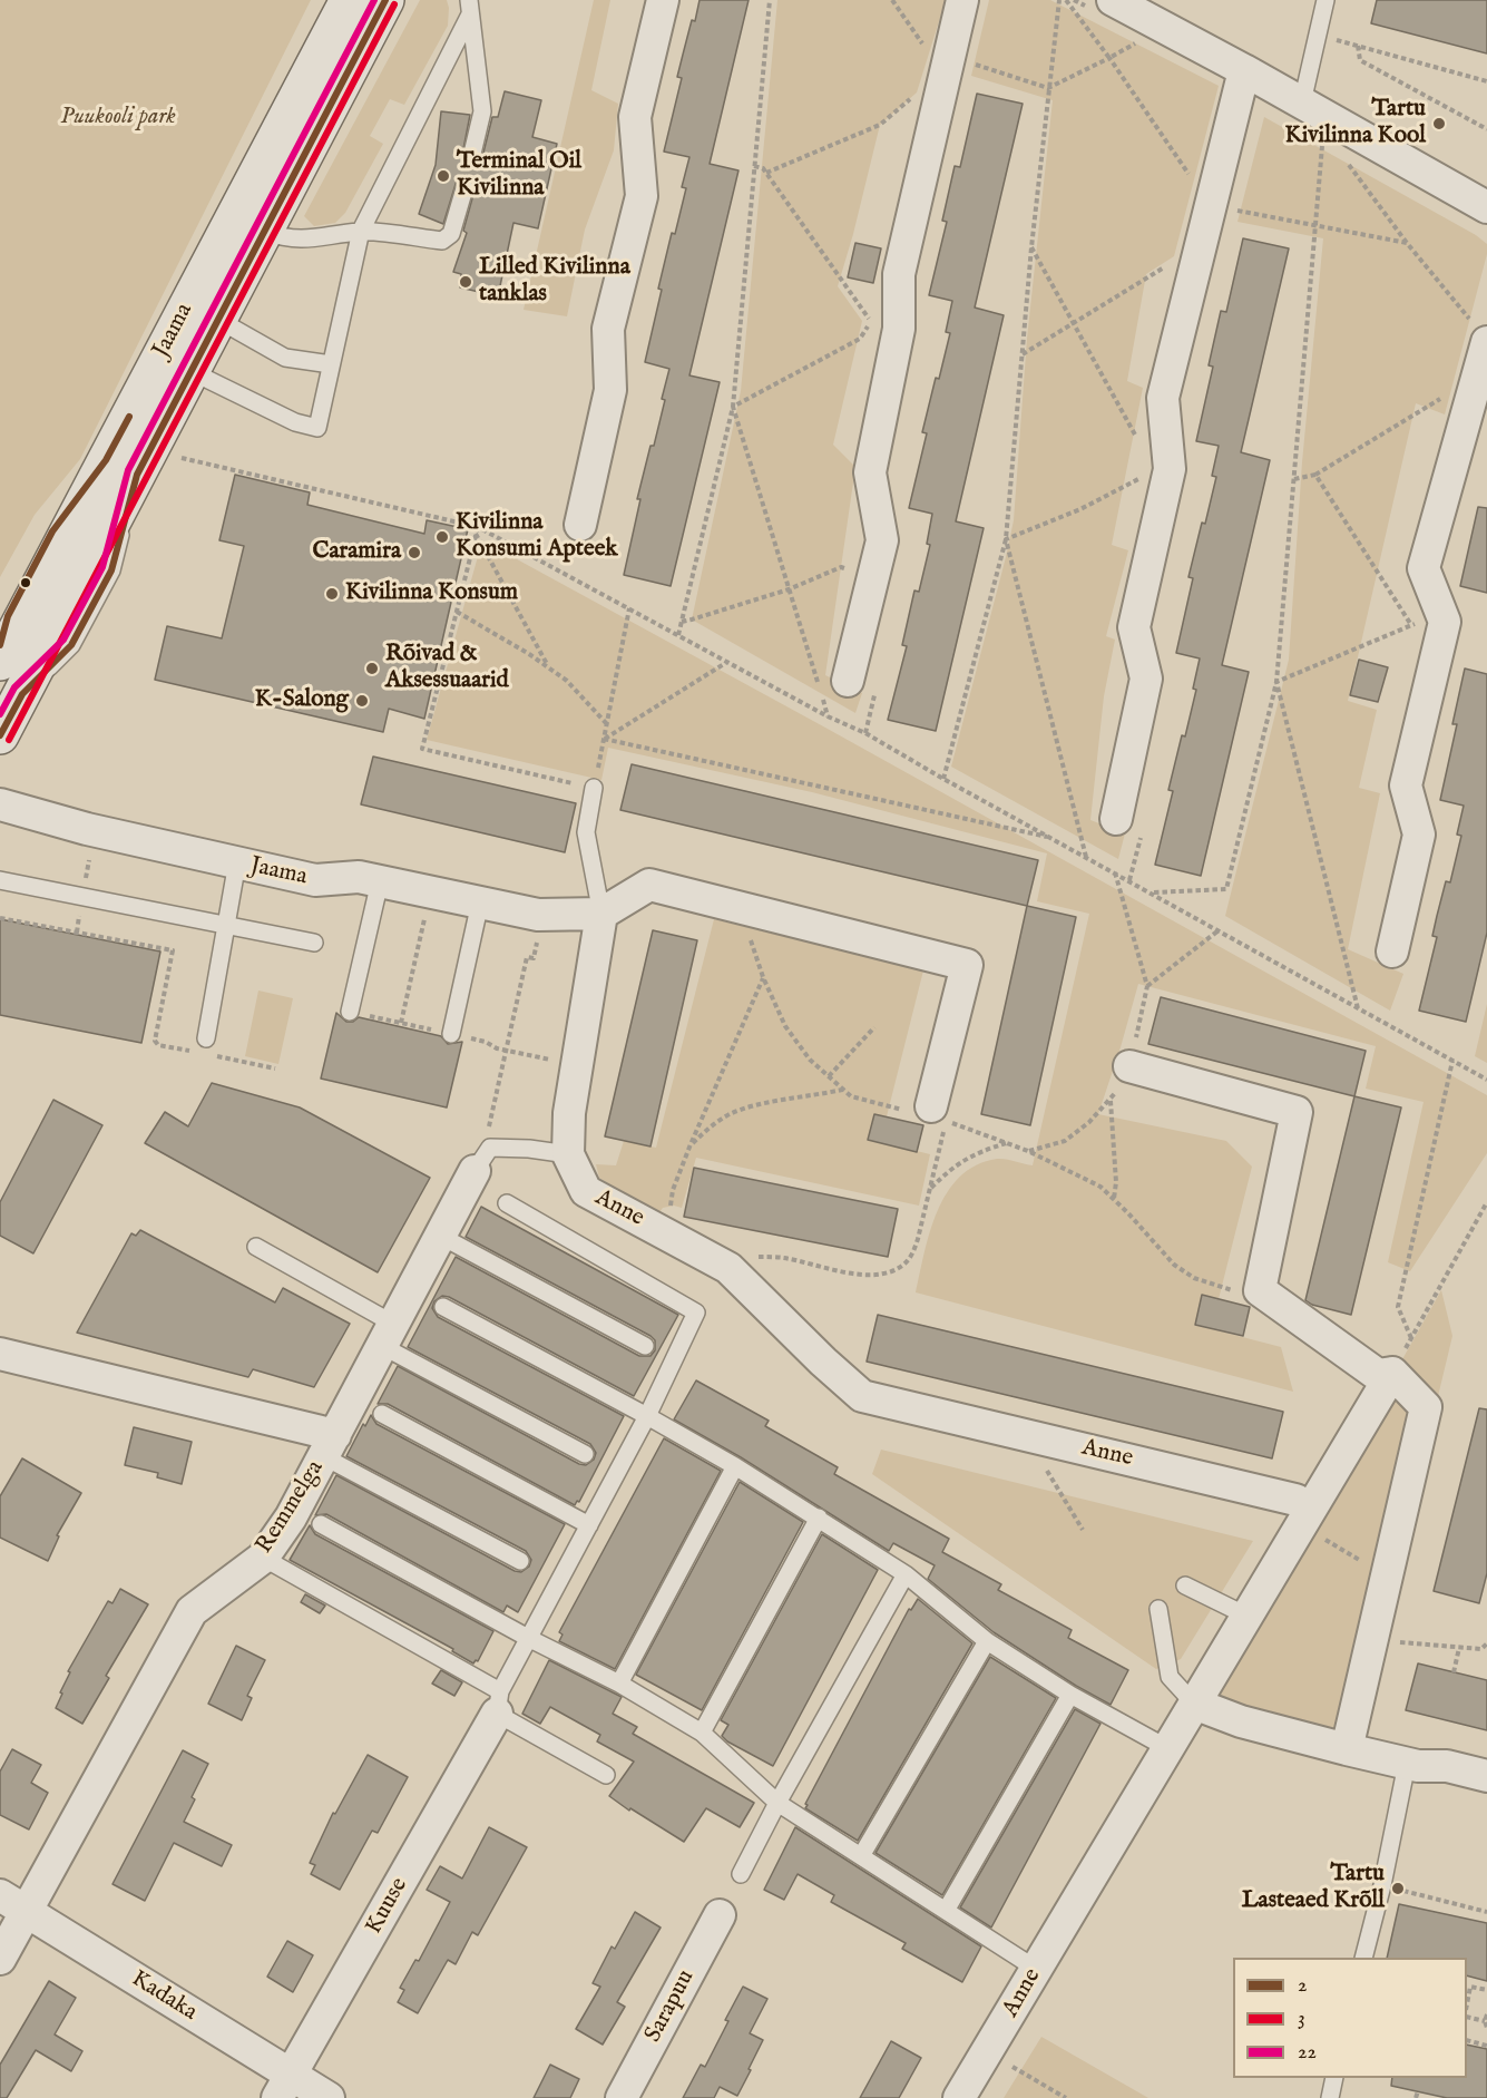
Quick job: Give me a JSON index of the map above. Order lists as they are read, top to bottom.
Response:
{
  "streets": {
    "main road": ["Jaama"],
    "street": [
      "Anne",
      "Remmelga",
      "Kuuse",
      "Kadaka",
      "Sarapuu"
    ]
  },
  "crossings": [
    ["Jaama", "Anne"],
    ["Remmelga", "Kadaka"],
    ["Kuuse", "Kadaka"]
  ],
  "parks": ["Puukooli park"],
  "places": [
    "Tartu Kivilinna Kool",
    "Terminal Oil Kivilinna",
    "Lilled Kivilinna tanklas",
    "Kivilinna Konsumi Apteek",
    "Caramira",
    "Kivilinna Konsum",
    "Rõivad & Aksessuaarid",
    "K-Salong",
    "Tartu Lasteaed Krõll"
  ],
  "lines": ["transit line 2", "transit line 22", "transit line 3"],
  "legend": ["2", "3", "22"]
}
